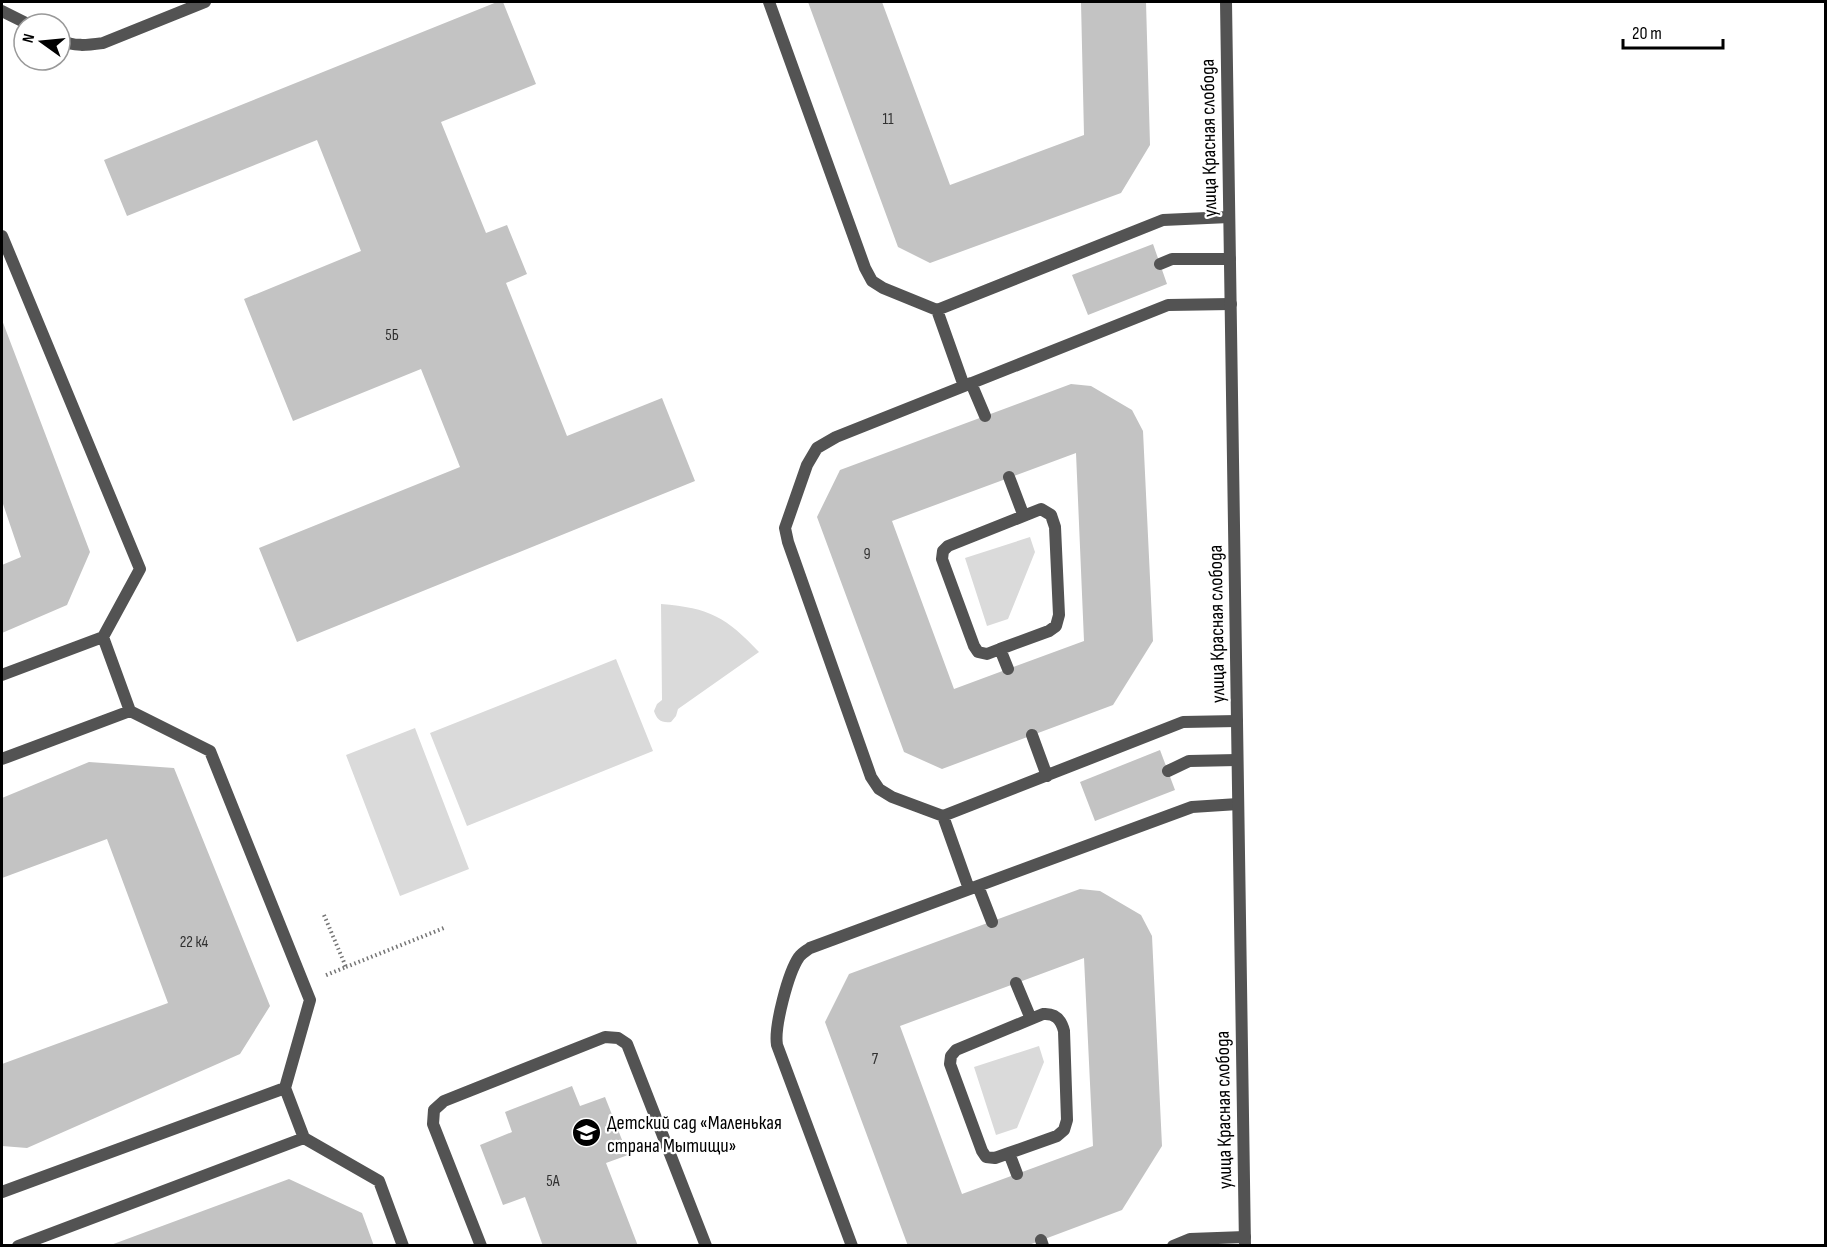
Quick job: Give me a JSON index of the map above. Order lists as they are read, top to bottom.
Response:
{
  "streets": {
    "street": ["улица Красная слобода"]
  },
  "places": {
    "school or university": ["Детский сад «Маленькая страна Мытищи»"]
  },
  "house_numbers": [
    "11",
    "5Б",
    "9",
    "22 к4",
    "7",
    "5А"
  ],
  "scale_bar": "20 m",
  "north": "left"
}
